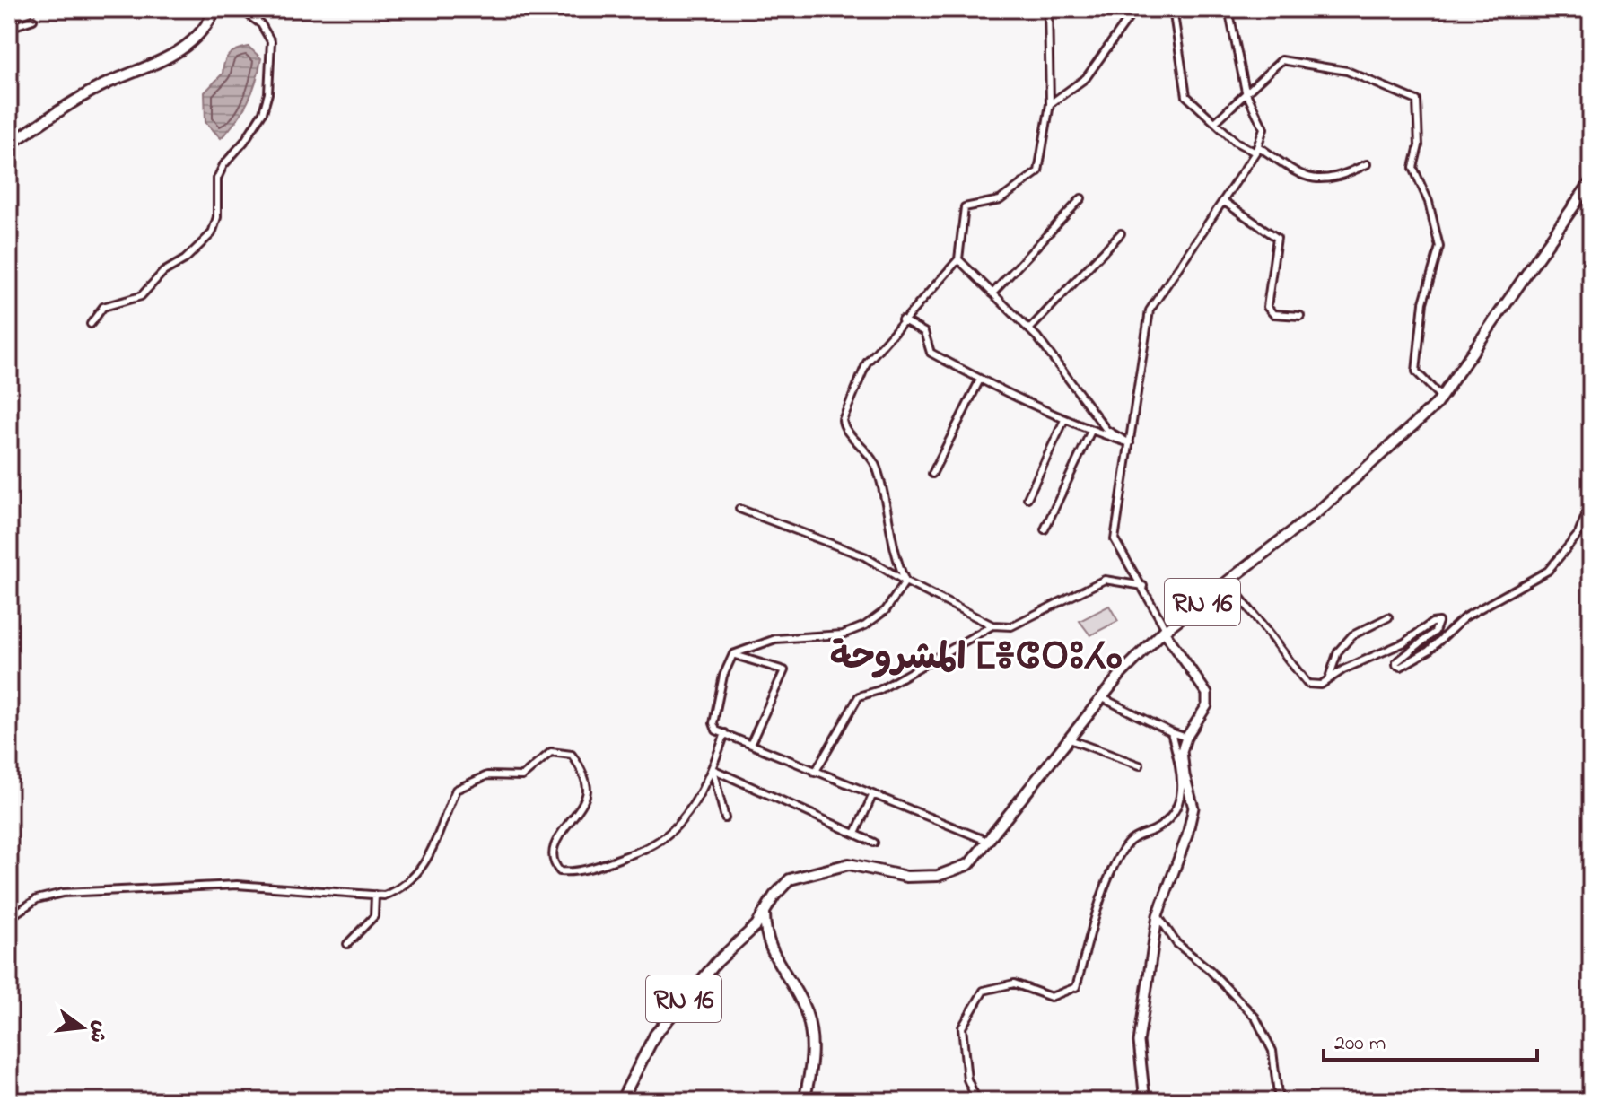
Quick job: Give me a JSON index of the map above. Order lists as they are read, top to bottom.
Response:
{
  "streets": {
    "main road": ["RN 16"]
  },
  "districts": ["المشروحة ⵎⴻⵛⵔⵓⵃⴰ"],
  "scale_bar": "200 m",
  "north": "right"
}
